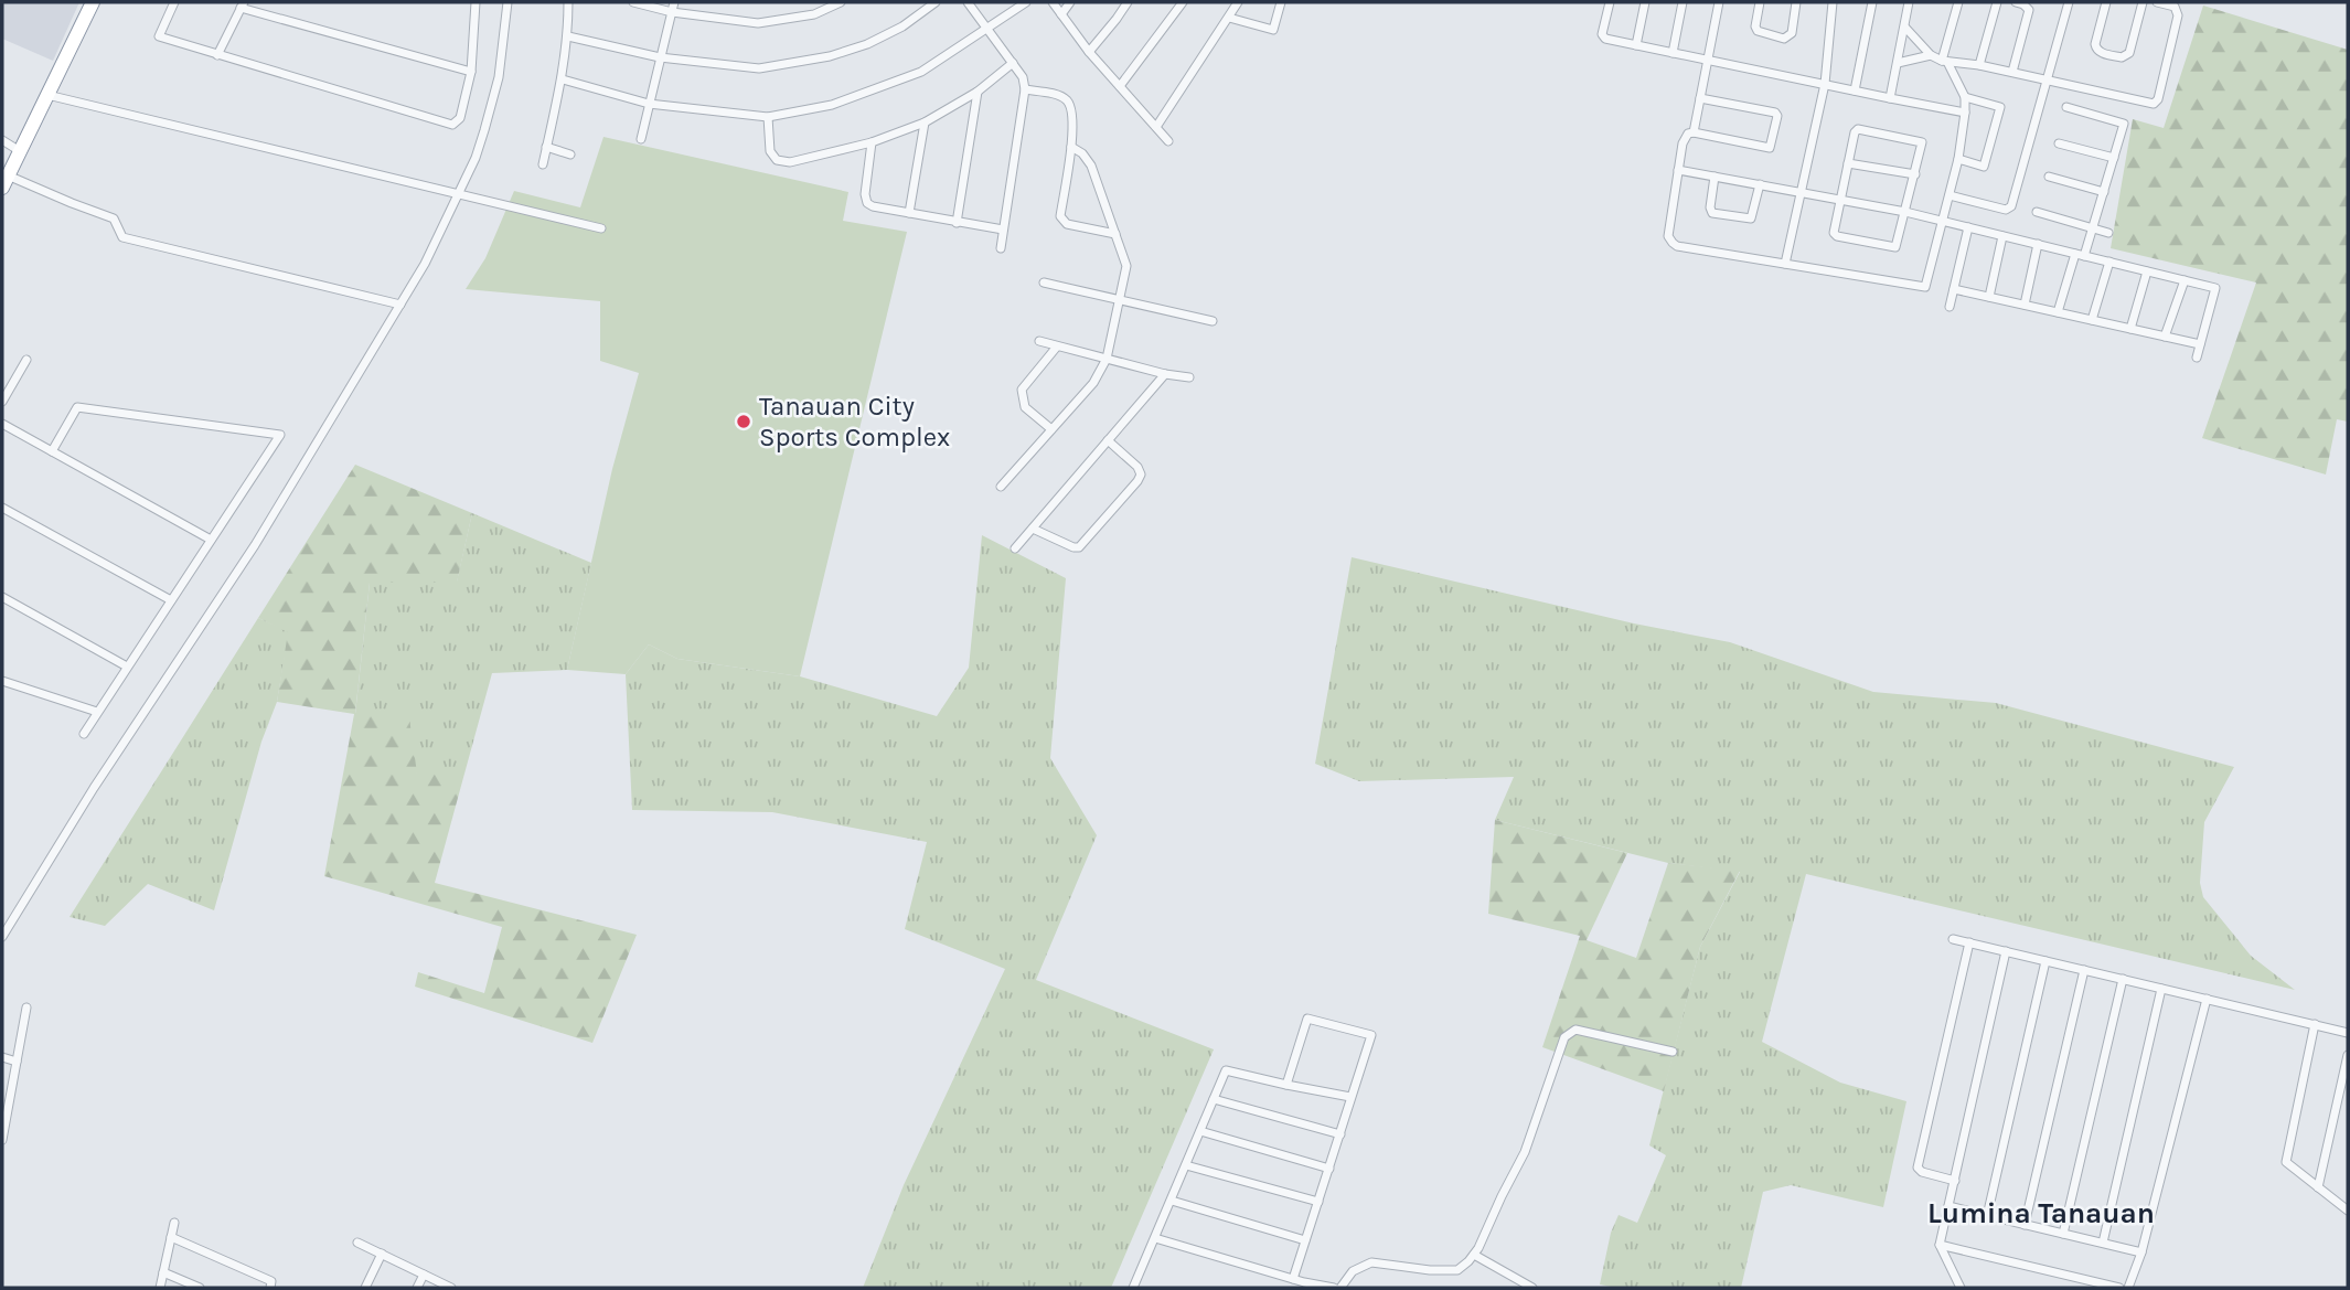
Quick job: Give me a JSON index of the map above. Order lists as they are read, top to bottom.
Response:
{
  "districts": ["Lumina Tanauan"],
  "places": ["Tanauan City Sports Complex"]
}
